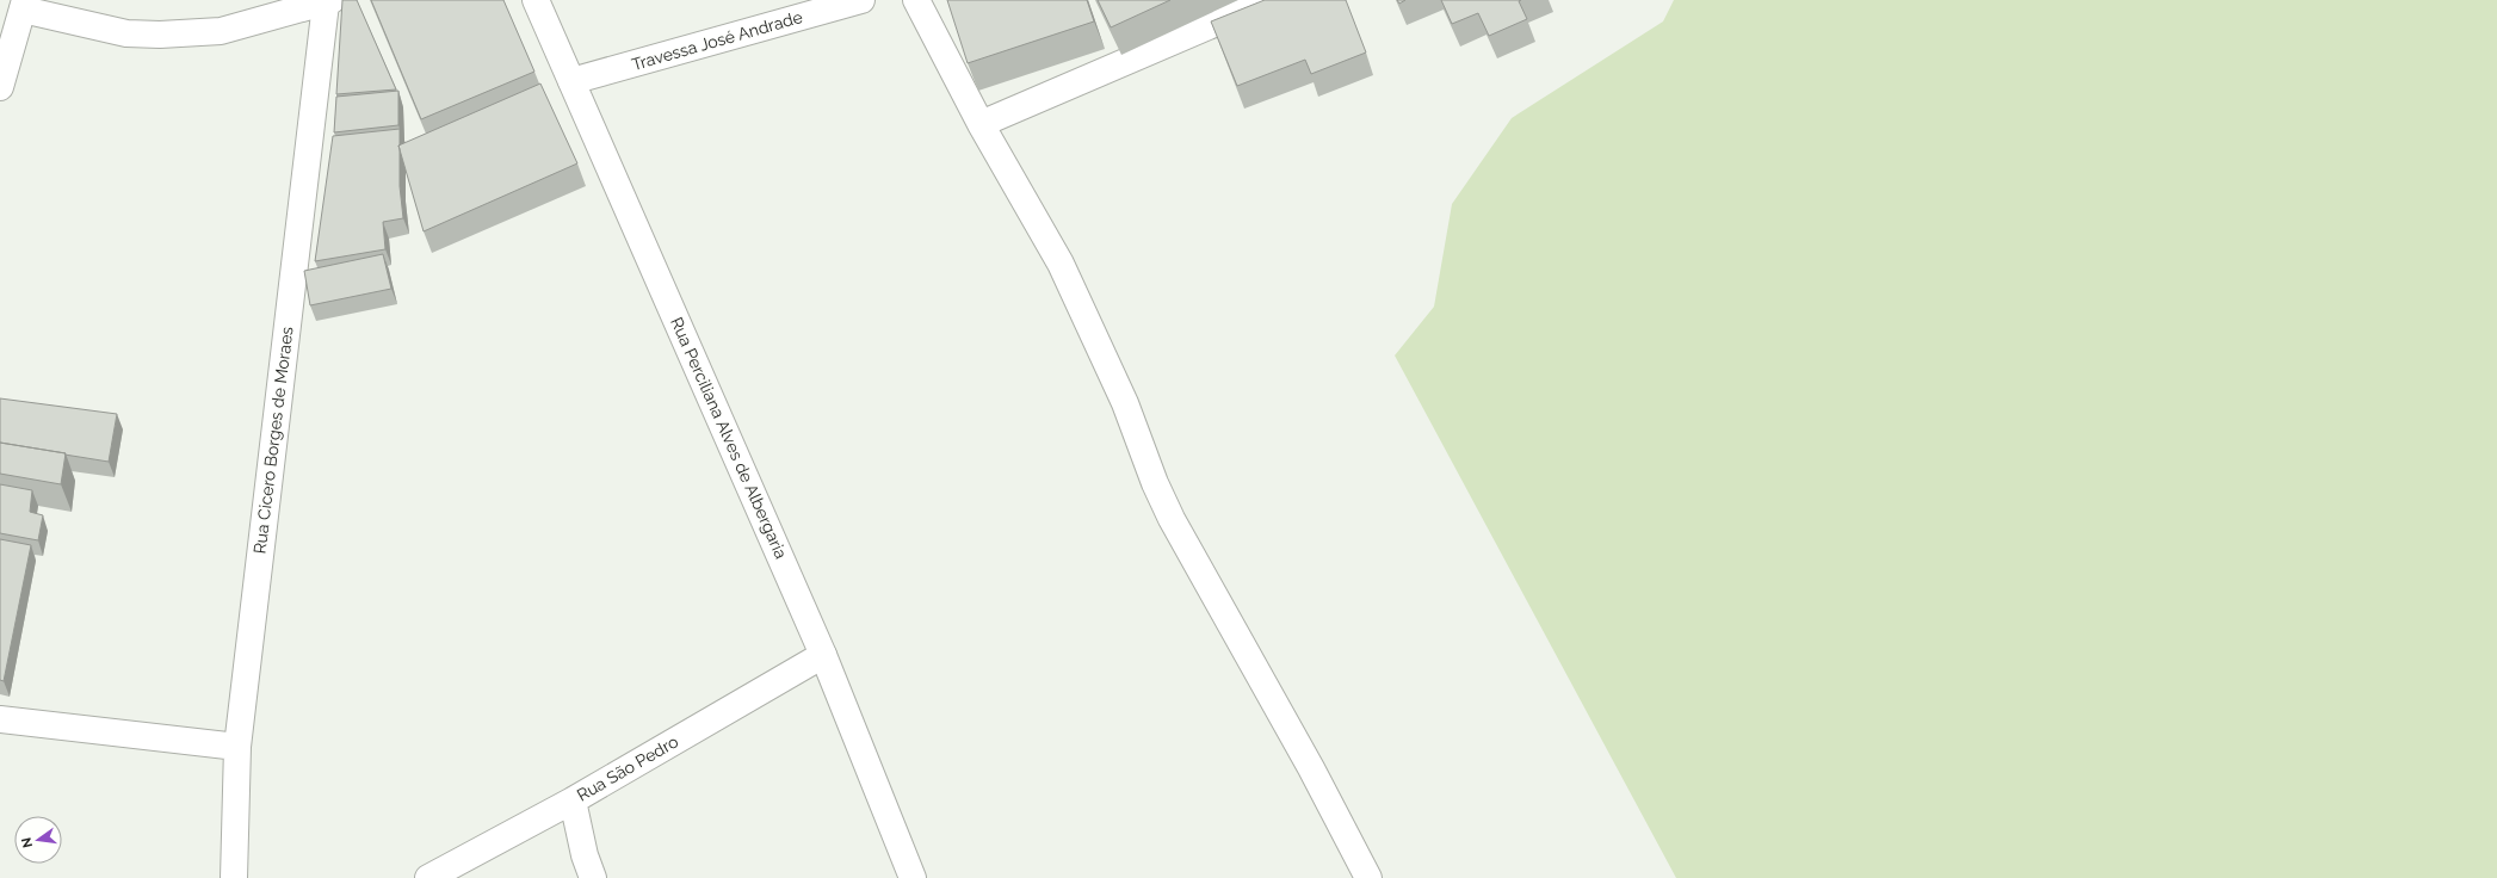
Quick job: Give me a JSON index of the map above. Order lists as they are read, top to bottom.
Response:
{
  "streets": {
    "street": [
      "Travessa José Andrade",
      "Rua Perciliana Alves de Albergaria",
      "Rua Cicero Borges de Moraes",
      "Rua São Pedro"
    ]
  },
  "crossings": [
    ["Travessa José Andrade", "Rua Perciliana Alves de Albergaria"],
    ["Rua Perciliana Alves de Albergaria", "Rua São Pedro"]
  ],
  "north": "left"
}
